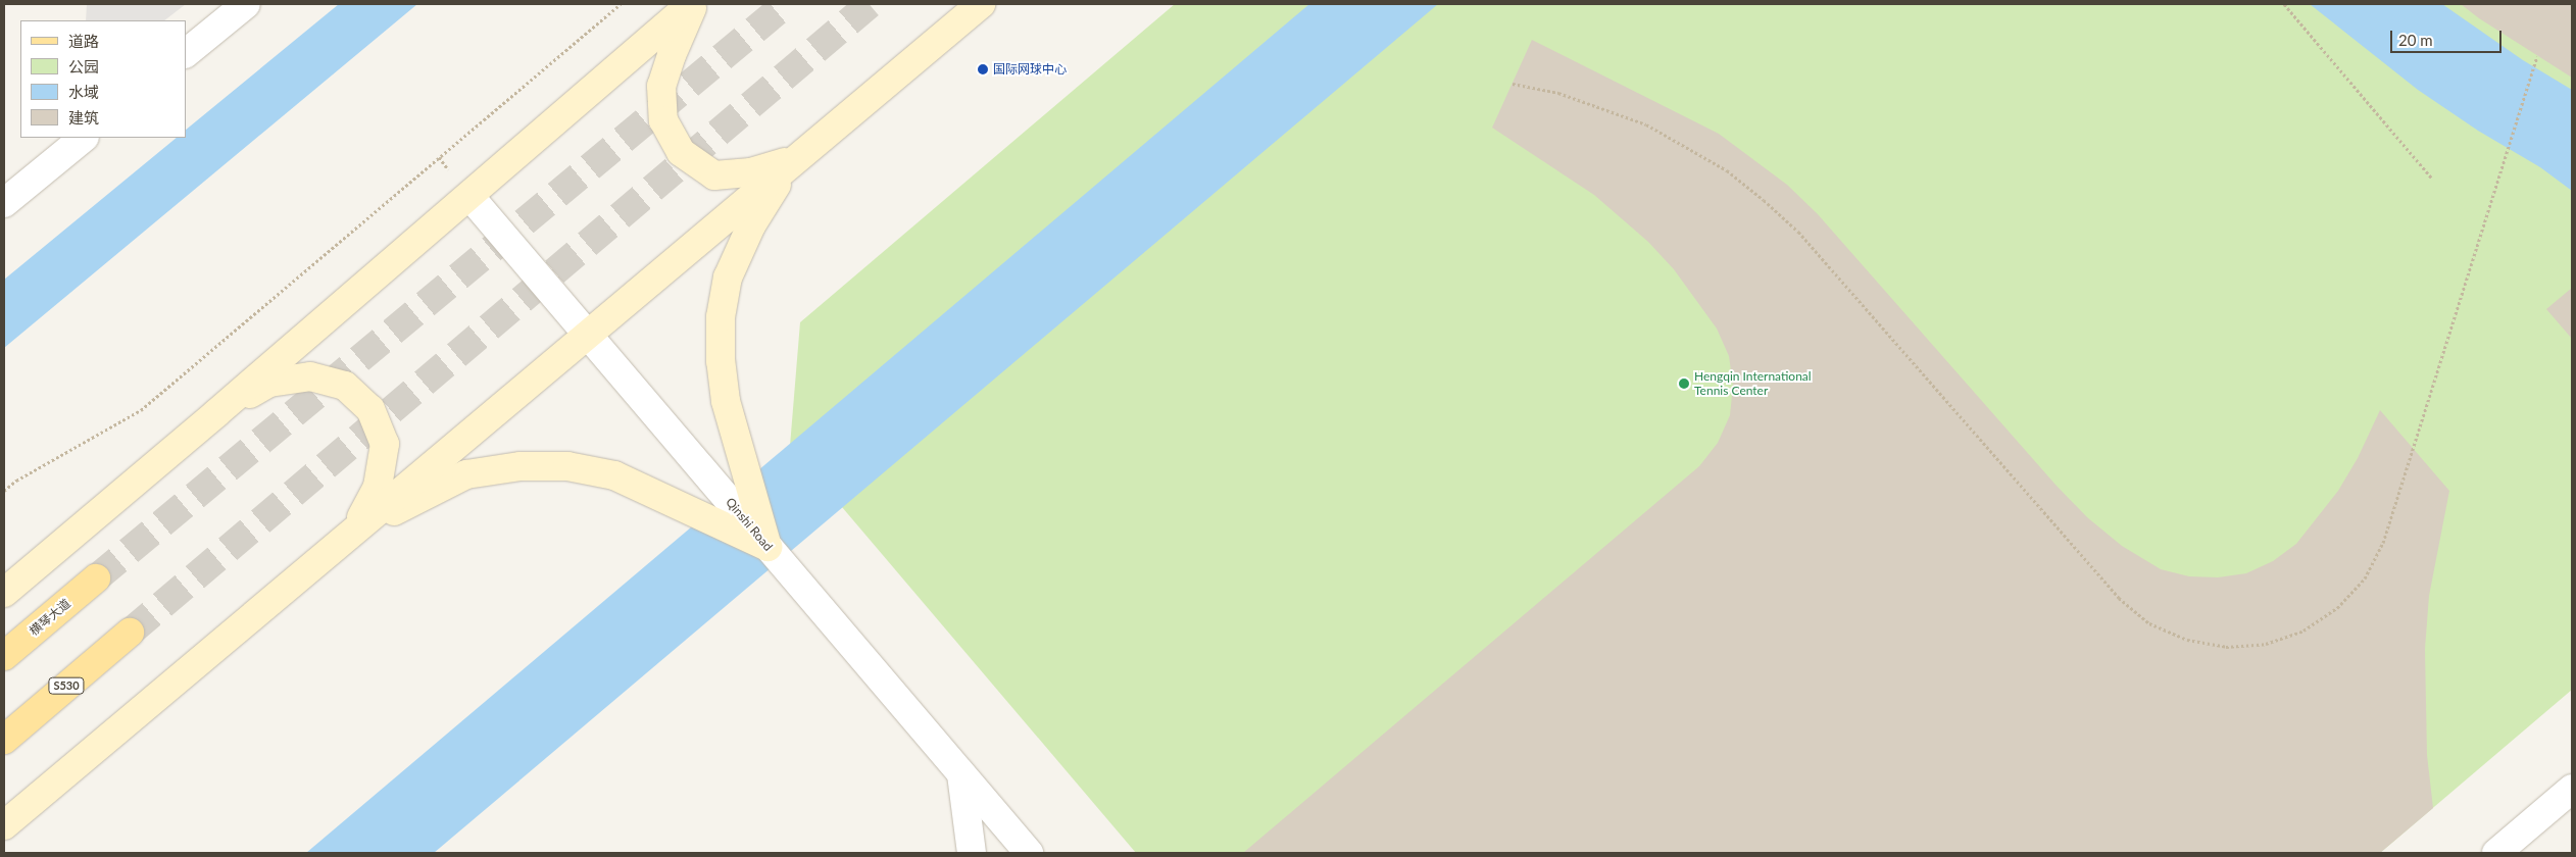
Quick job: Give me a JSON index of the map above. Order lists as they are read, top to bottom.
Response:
{
  "streets": {
    "main road": ["横琴大道", "S530"],
    "street": ["Qinshi Road"]
  },
  "places": ["国际网球中心", "Hengqin International Tennis Center"],
  "legend": [
    "道路",
    "公园",
    "水域",
    "建筑"
  ],
  "scale_bar": "20 m"
}
